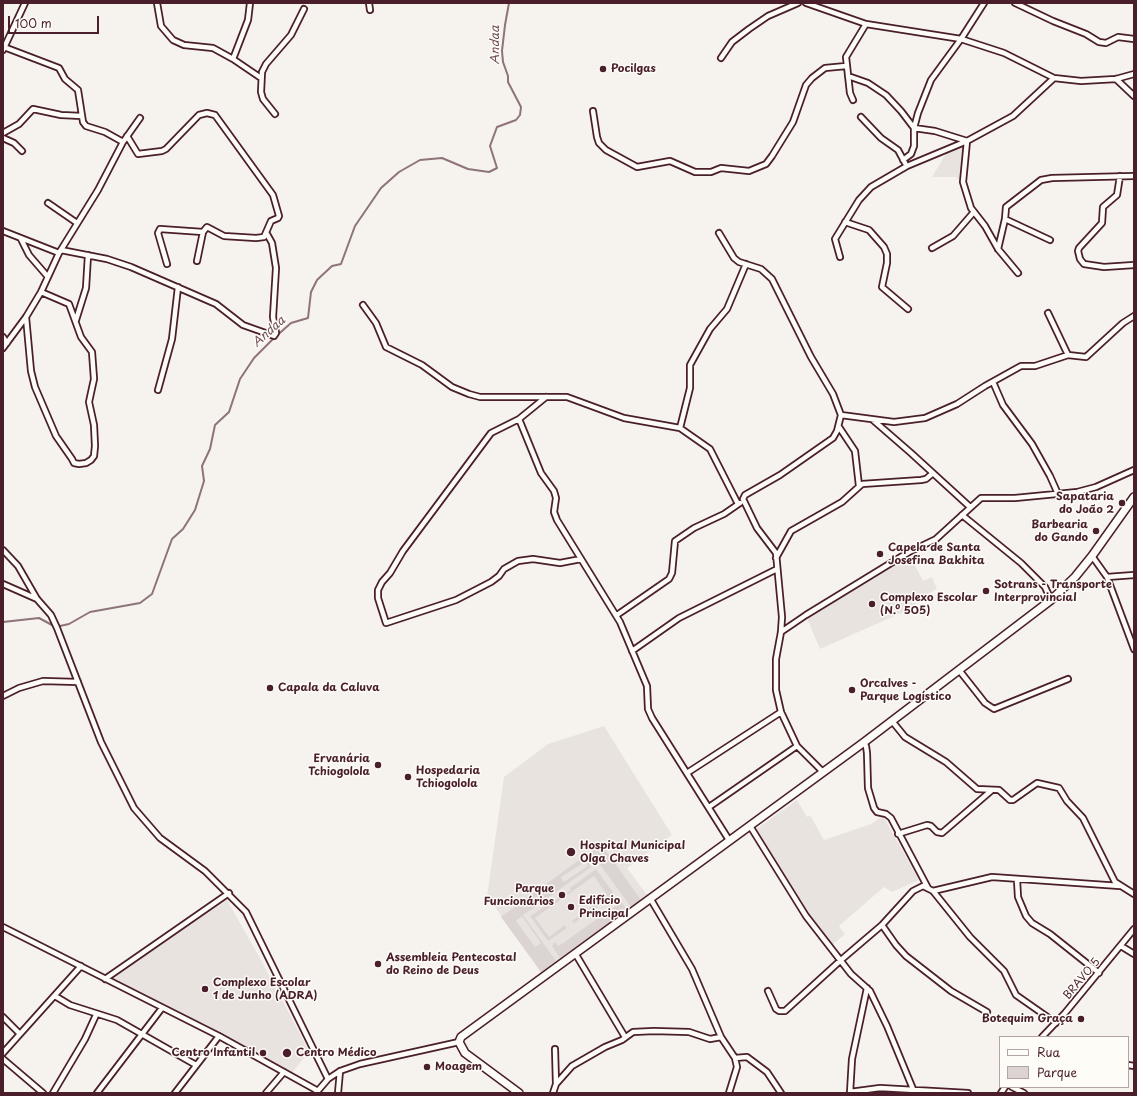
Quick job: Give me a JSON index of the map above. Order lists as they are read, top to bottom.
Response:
{
  "streets": {
    "street": ["BRAVO 5"]
  },
  "water": ["Andaa"],
  "places": [
    "Pocilgas",
    "Sapataria do João 2",
    "Barbearia do Gando",
    "Capela de Santa Josefina Bakhita",
    "Sotrans - Transporte Interprovincial",
    "Complexo Escolar (N.º 505)",
    "Capala da Caluva",
    "Orcalves - Parque Logístico",
    "Ervanária Tchiogolola",
    "Hospedaria Tchiogolola",
    "Hospital Municipal Olga Chaves",
    "Parque Funcionários",
    "Edifício Principal",
    "Assembleia Pentecostal do Reino de Deus",
    "Complexo Escolar 1 de Junho (ADRA)",
    "Botequim Graça",
    "Centro Infantil",
    "Centro Médico",
    "Moagem"
  ],
  "legend": ["Rua", "Parque"],
  "scale_bar": "100 m"
}
